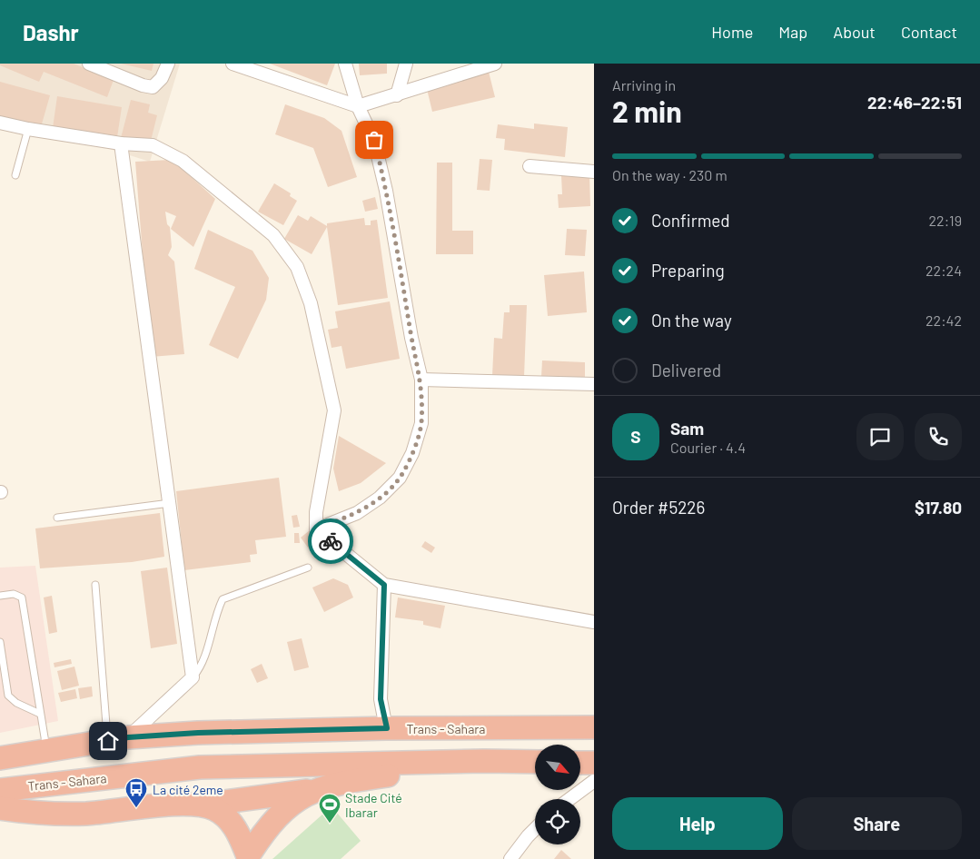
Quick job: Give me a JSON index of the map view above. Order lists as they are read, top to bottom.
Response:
{
  "streets": {
    "highway": ["Trans - Sahara"]
  },
  "places": {
    "bus stop": ["La cité 2eme"],
    "sports": ["Stade Cité Ibarar"]
  },
  "north": "bottom right",
  "page": {
    "header": "Dashr",
    "nav": [
      "Home",
      "Map",
      "About",
      "Contact"
    ],
    "heading": ["2 min", "Arriving in", "22:46–22:51"],
    "panel": [
      "Sam",
      "Courier · 4.4",
      "Order #5226",
      "$17.80"
    ],
    "bar": "On the way · 230 m",
    "list": [
      ["Confirmed", "22:19"],
      ["Preparing", "22:24"],
      ["On the way", "22:42"],
      "Delivered"
    ],
    "round": "S",
    "buttons": ["Help", "Share"]
  }
}
